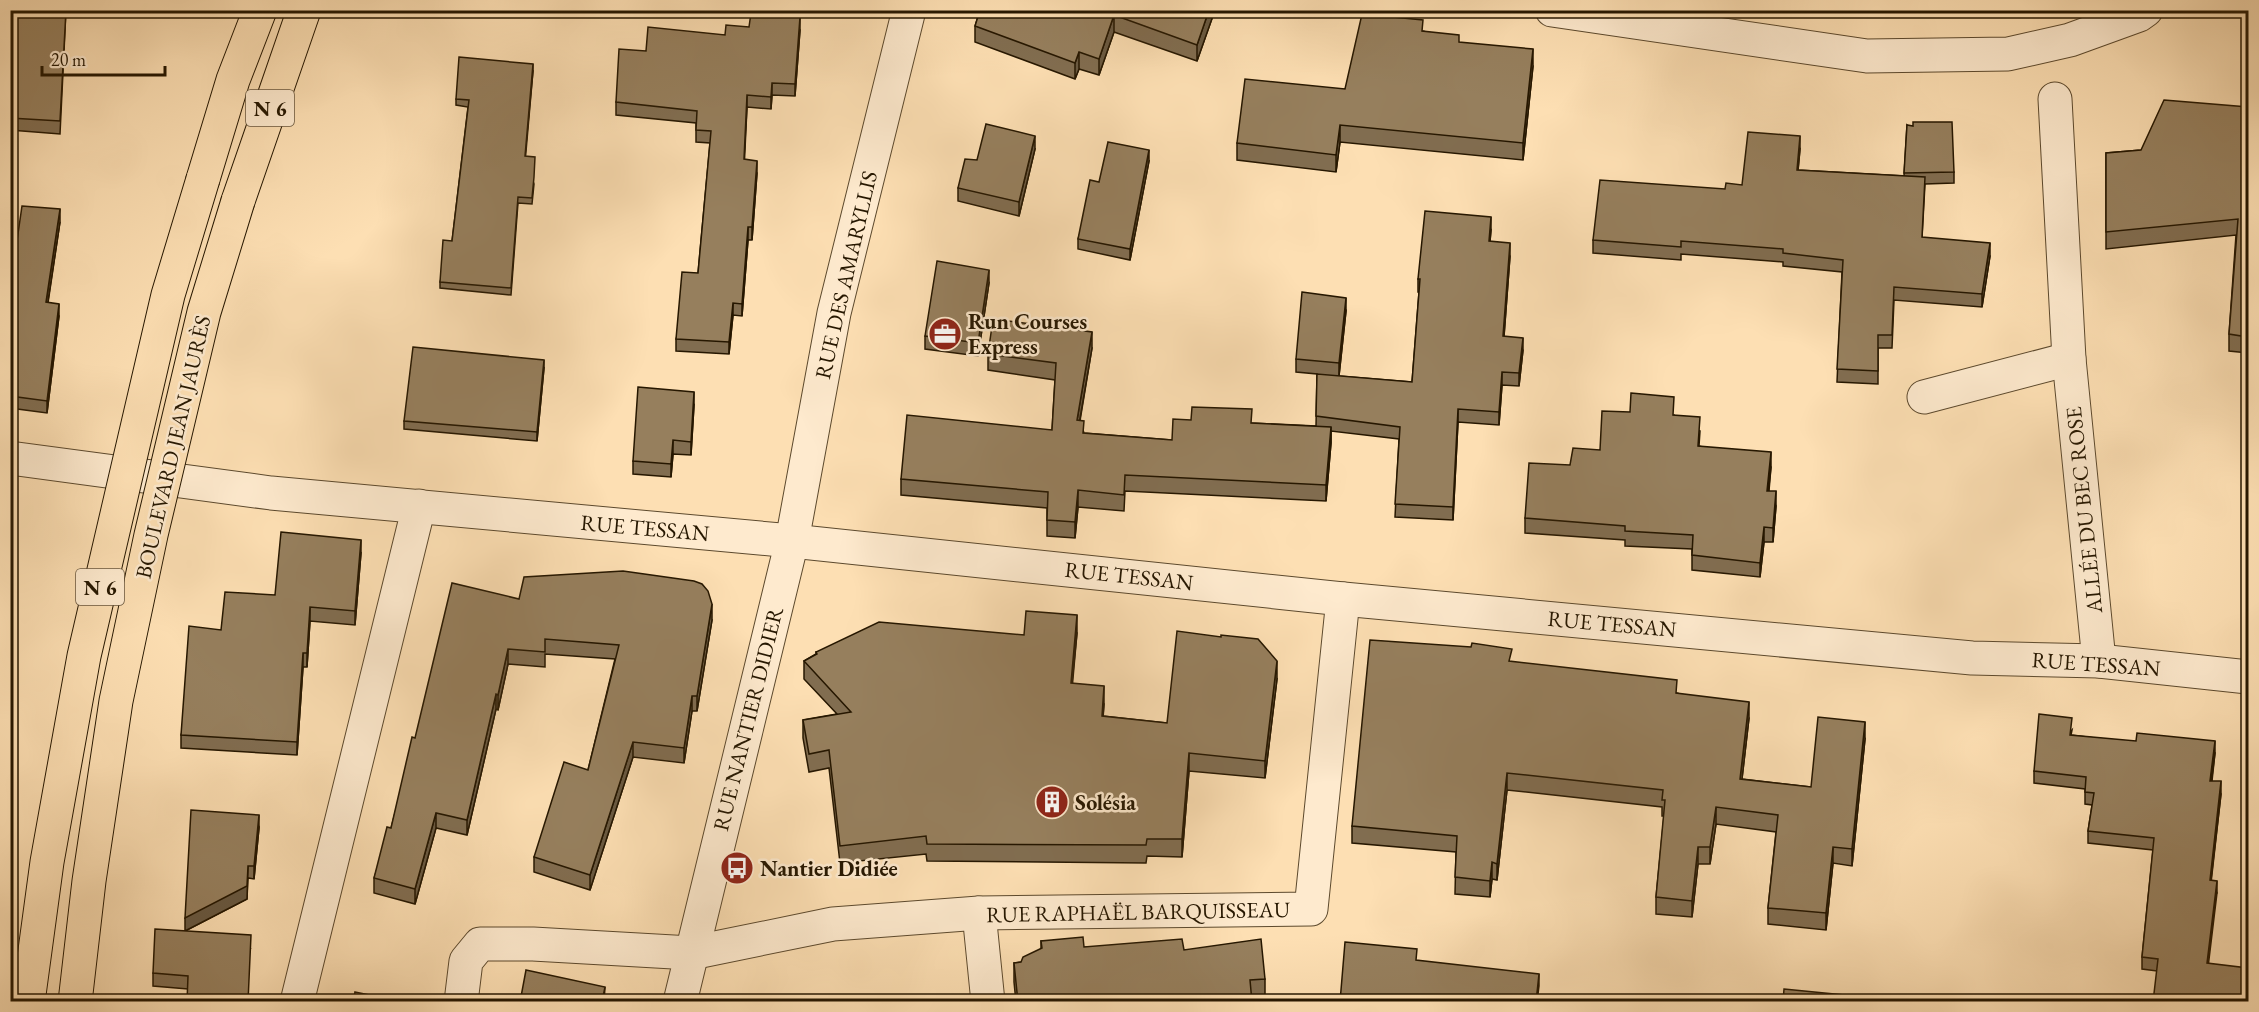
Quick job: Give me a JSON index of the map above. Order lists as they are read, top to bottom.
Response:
{
  "streets": {
    "main road": ["N 6", "BOULEVARD JEAN JAURÈS"],
    "street": [
      "RUE DES AMARYLLIS",
      "ALLÉE DU BEC ROSE",
      "RUE TESSAN",
      "RUE NANTIER DIDIER",
      "RUE RAPHAËL BARQUISSEAU"
    ]
  },
  "crossings": [
    ["RUE DES AMARYLLIS", "RUE TESSAN"],
    ["RUE DES AMARYLLIS", "RUE NANTIER DIDIER"],
    ["ALLÉE DU BEC ROSE", "RUE TESSAN"],
    ["RUE TESSAN", "RUE NANTIER DIDIER"],
    ["RUE TESSAN", "RUE RAPHAËL BARQUISSEAU"],
    ["RUE NANTIER DIDIER", "RUE RAPHAËL BARQUISSEAU"]
  ],
  "places": {
    "office": ["Run Courses Express"],
    "building": ["Solésia"],
    "bus stop": ["Nantier Didiée"]
  },
  "scale_bar": "20 m"
}
